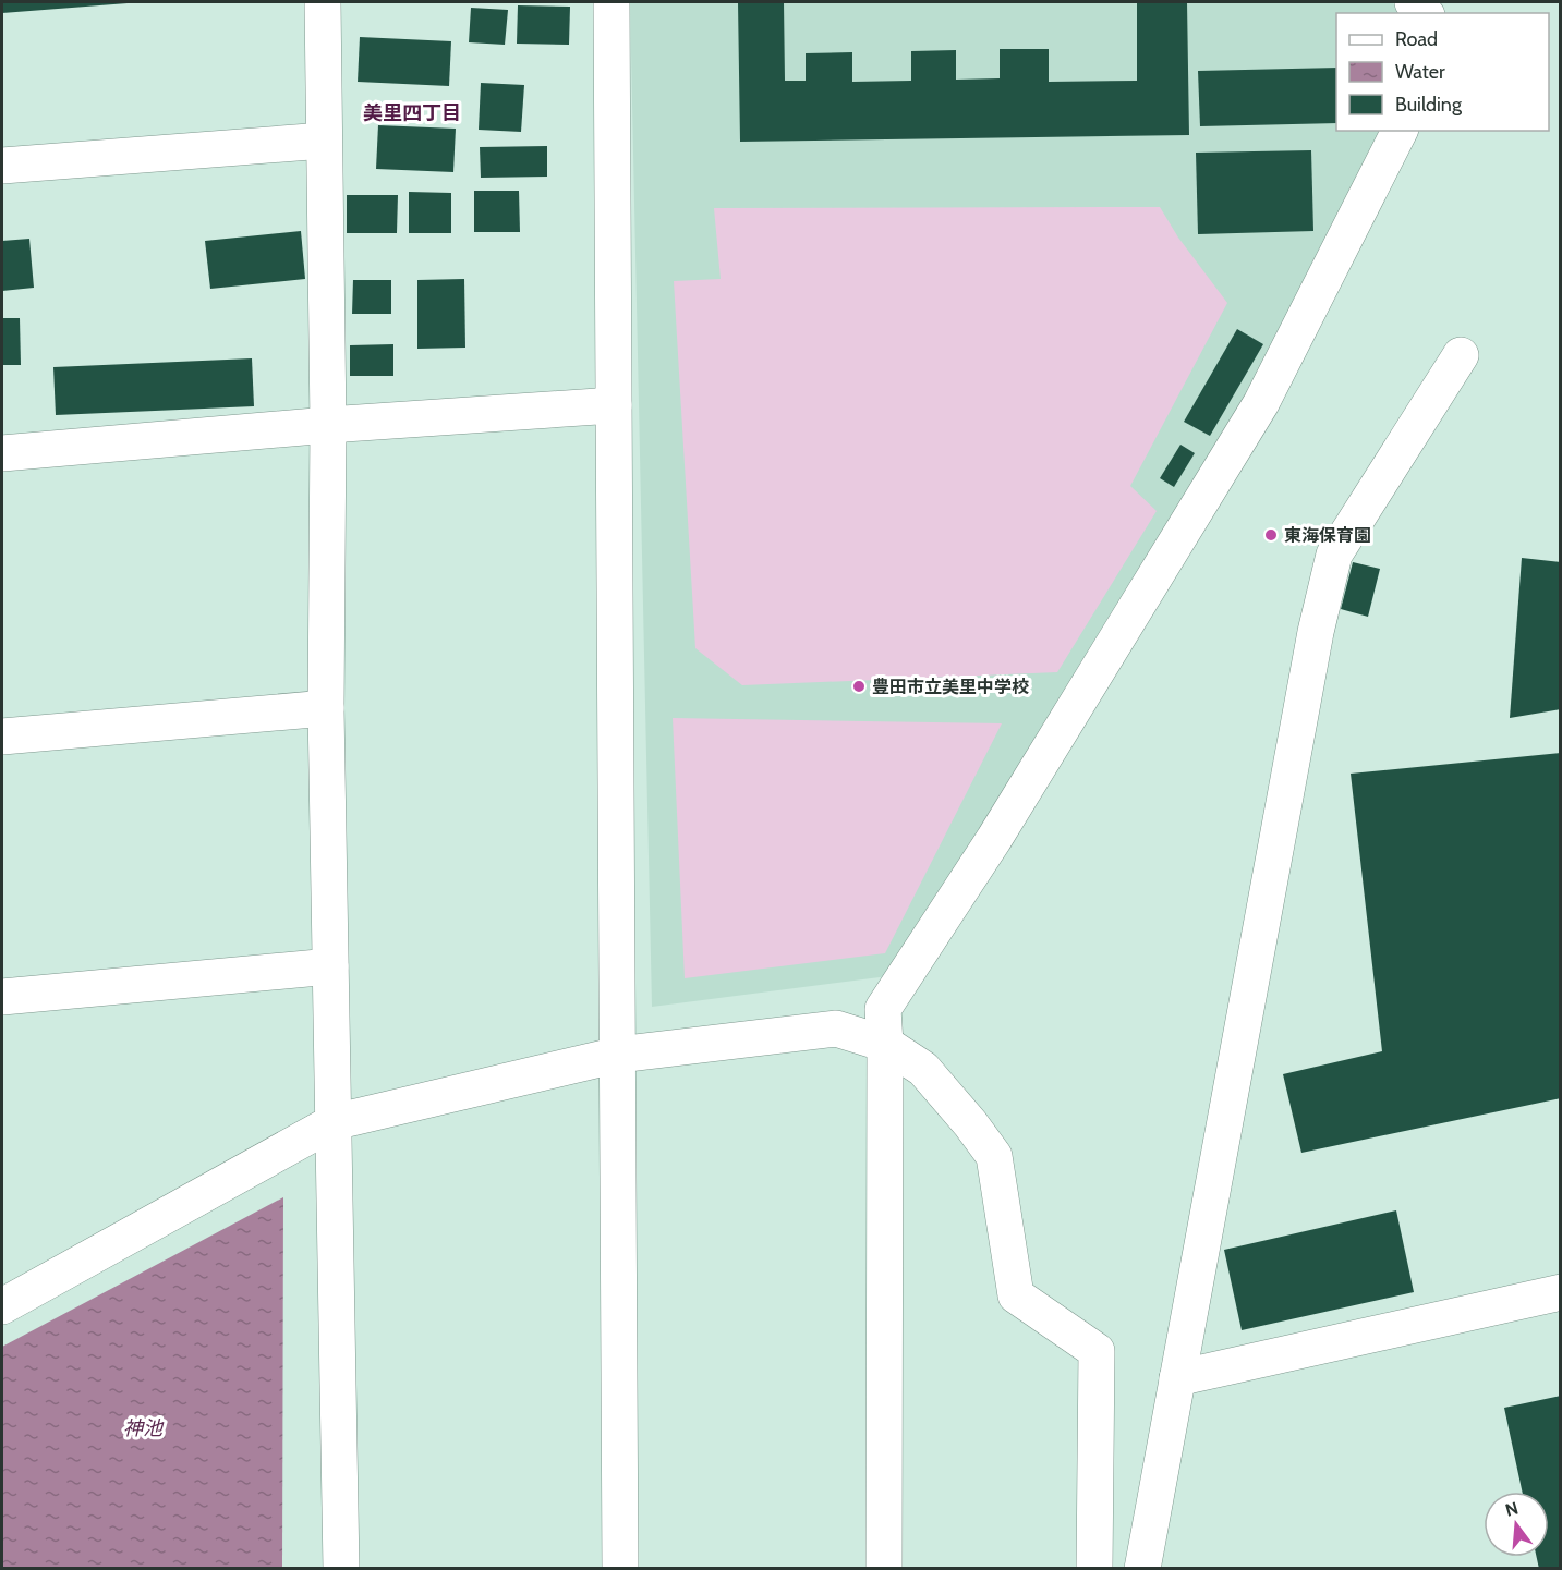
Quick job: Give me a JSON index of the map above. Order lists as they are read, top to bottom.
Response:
{
  "districts": ["美里四丁目"],
  "water": ["神池"],
  "places": ["東海保育園", "豊田市立美里中学校"],
  "legend": ["Road", "Water", "Building"],
  "north": "top"
}
